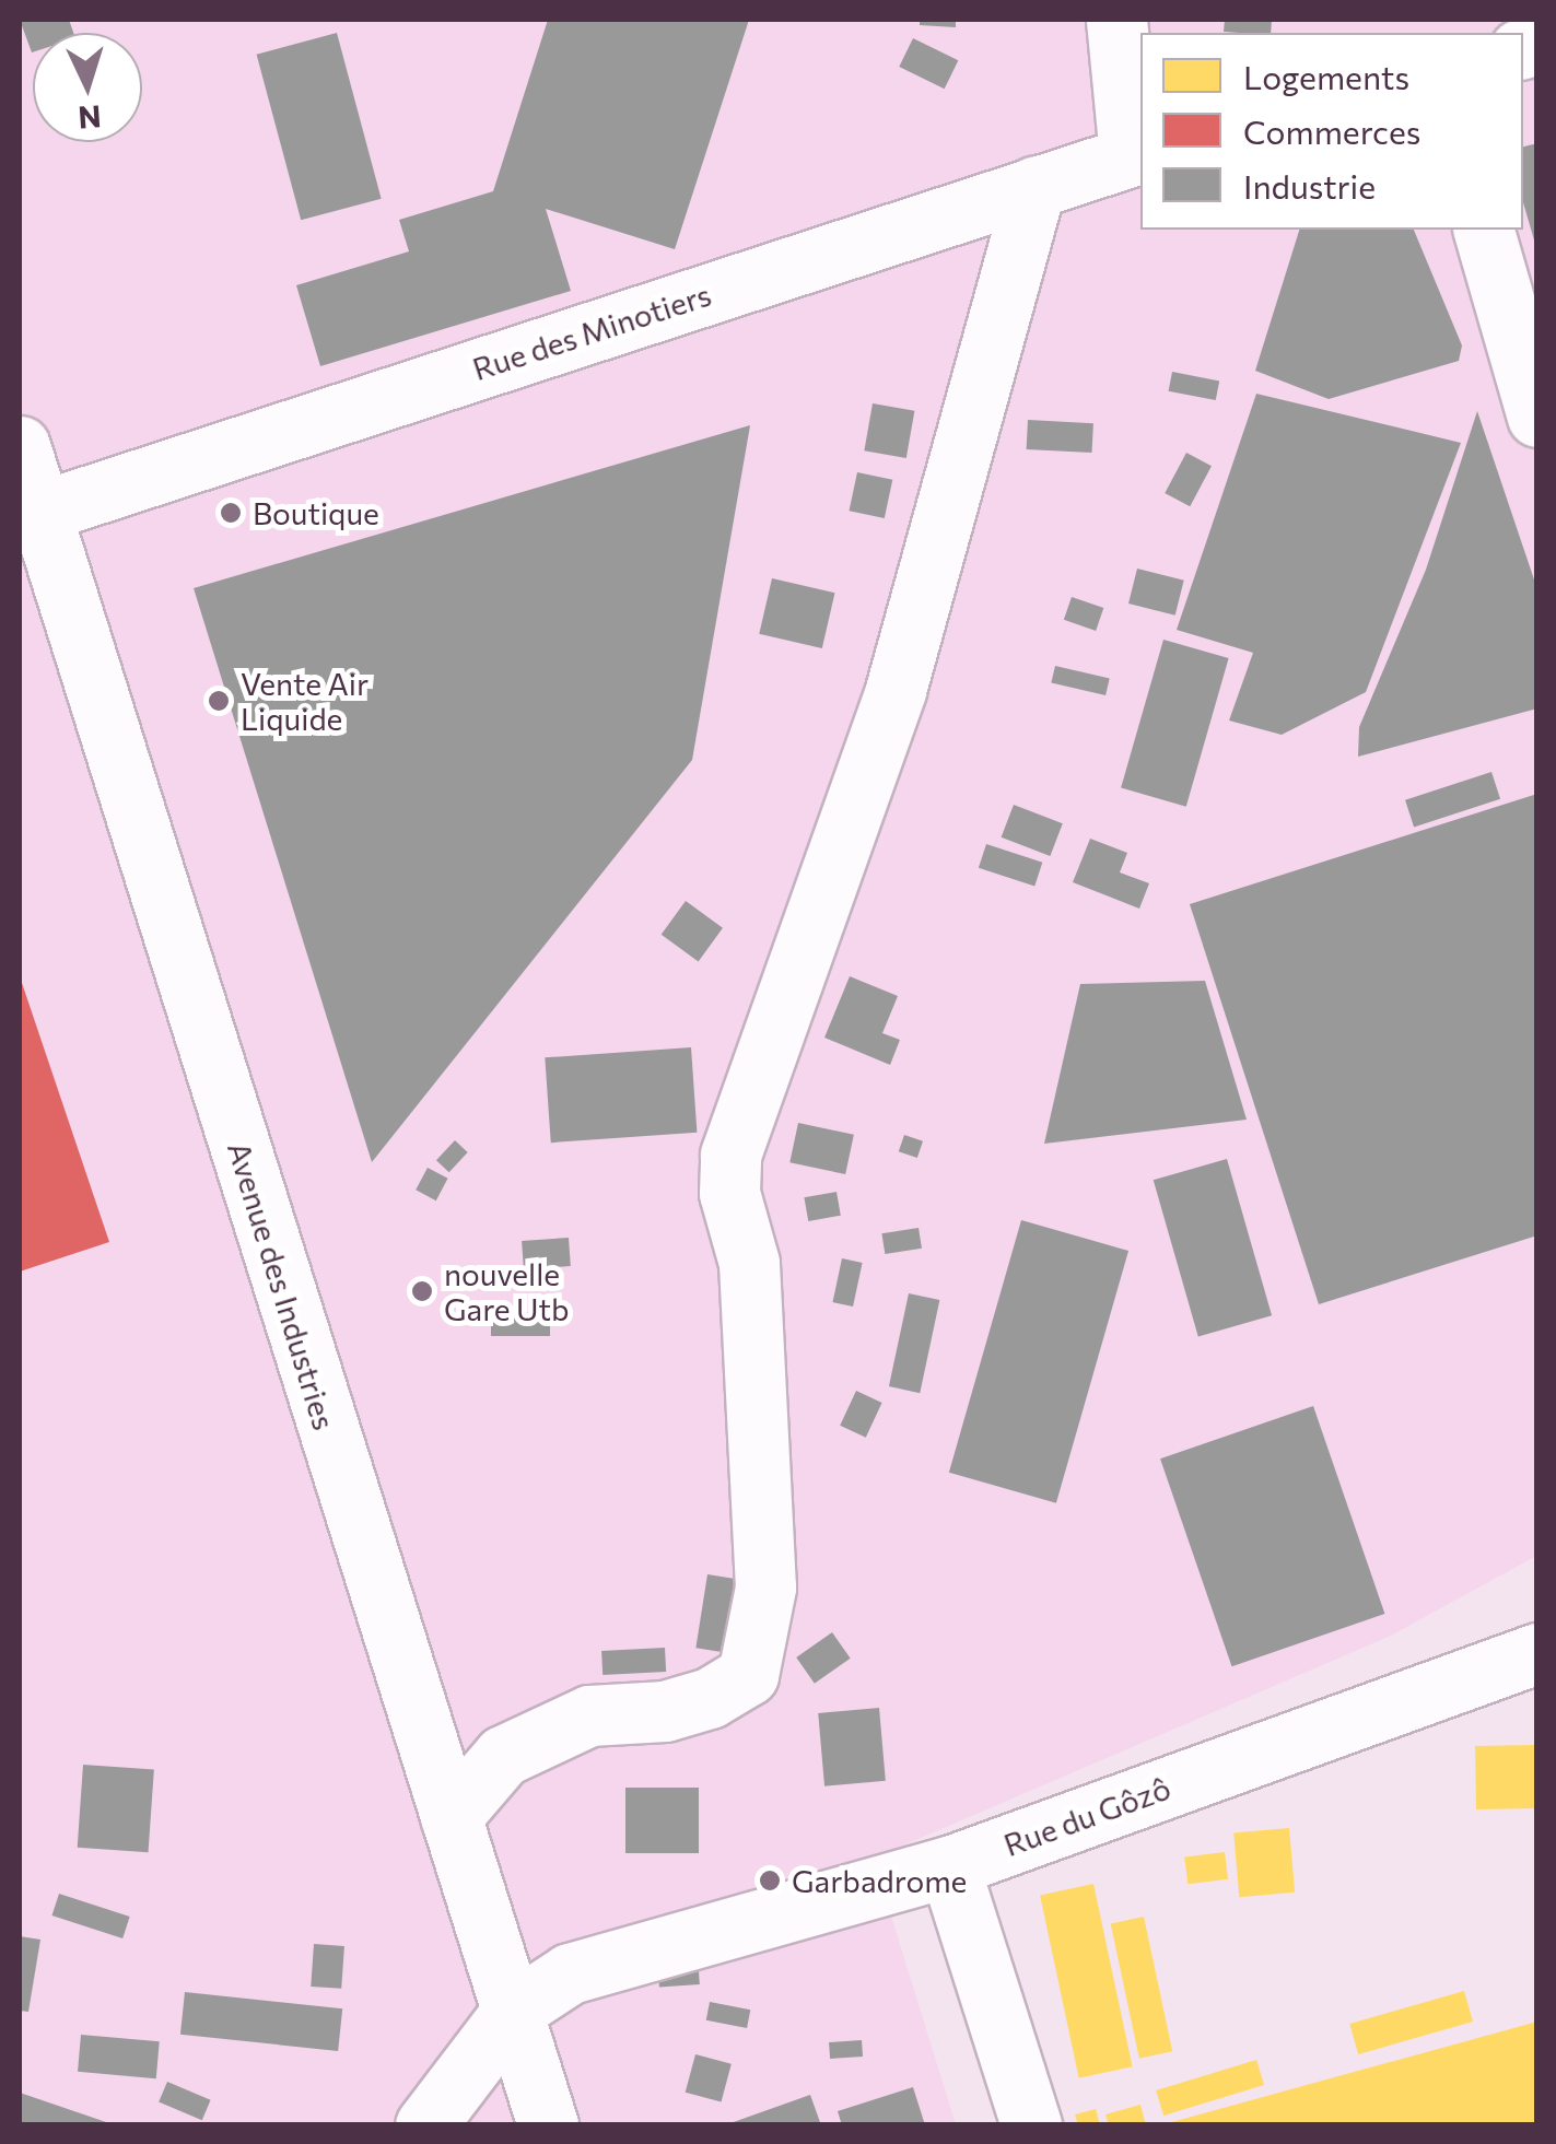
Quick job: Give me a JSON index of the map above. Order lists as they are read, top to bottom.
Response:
{
  "streets": {
    "street": ["Rue des Minotiers", "Avenue des Industries", "Rue du Gôzô"]
  },
  "crossings": [
    ["Rue des Minotiers", "Avenue des Industries"],
    ["Avenue des Industries", "Rue du Gôzô"]
  ],
  "places": [
    "Boutique",
    "Vente Air Liquide",
    "nouvelle Gare Utb",
    "Garbadrome"
  ],
  "legend": ["Logements", "Commerces", "Industrie"],
  "north": "bottom"
}
